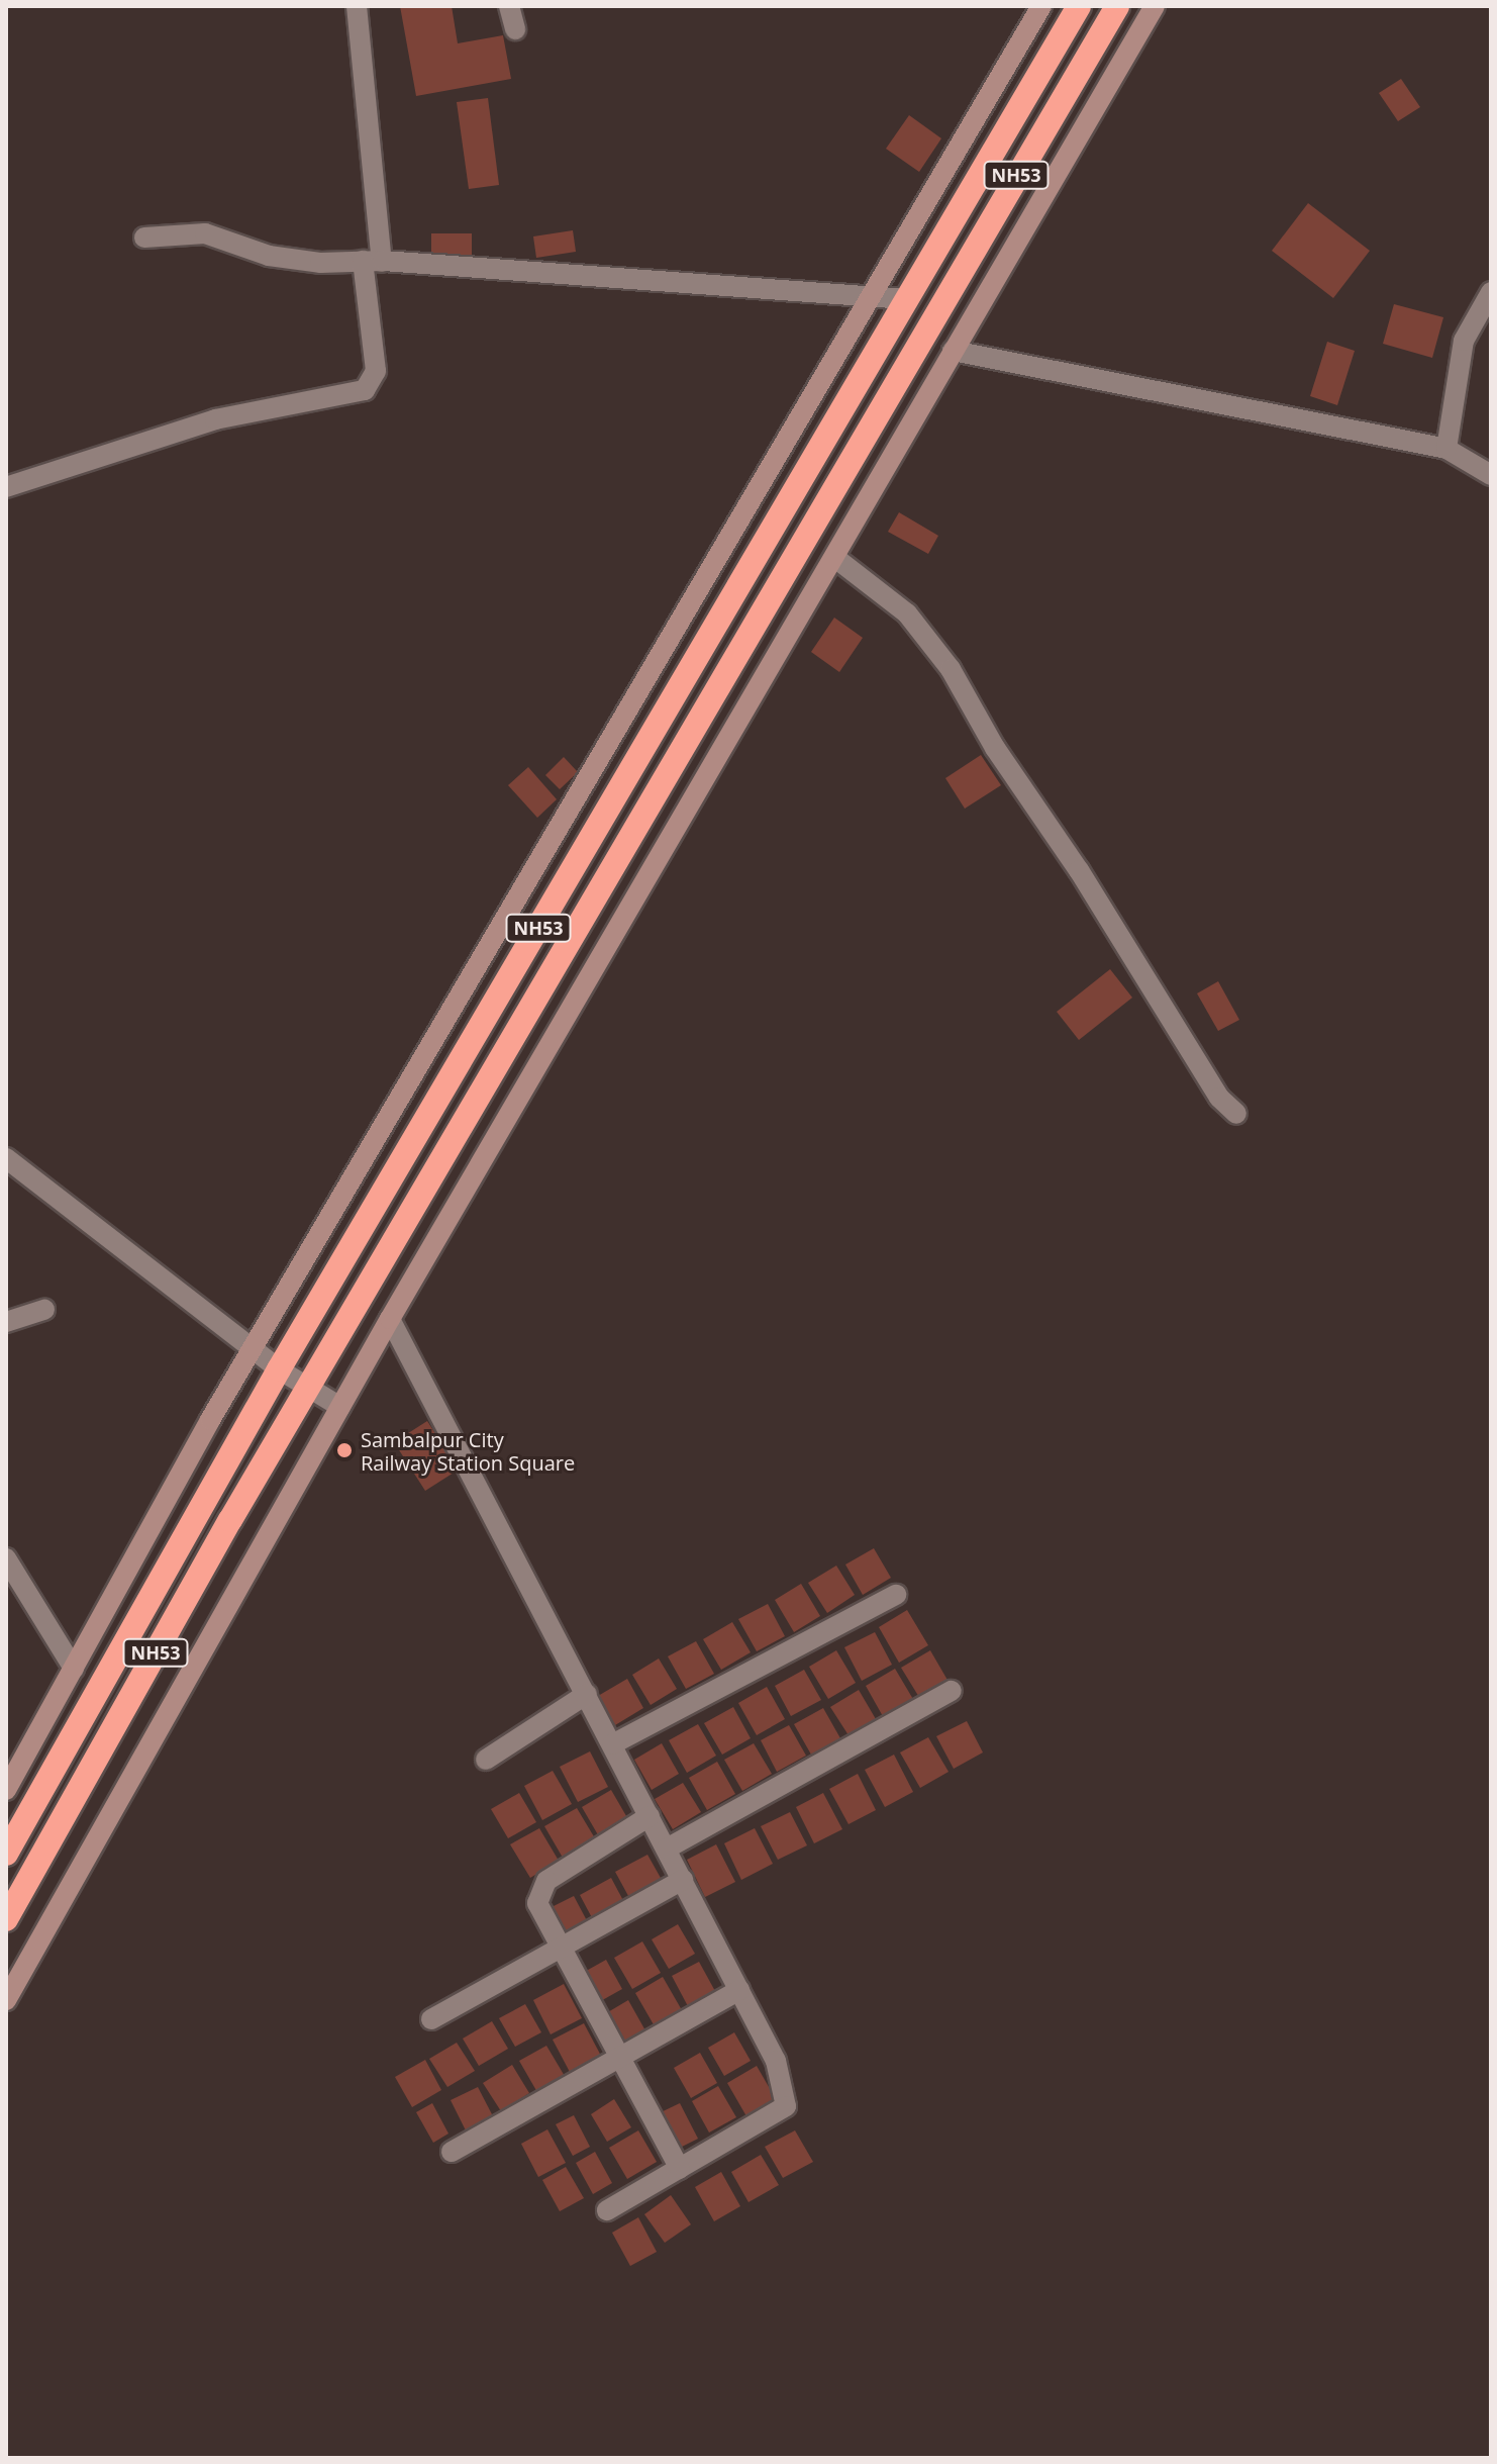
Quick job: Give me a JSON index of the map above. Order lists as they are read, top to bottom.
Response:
{
  "streets": {
    "highway": ["NH53"]
  },
  "places": ["Sambalpur City Railway Station Square"]
}
